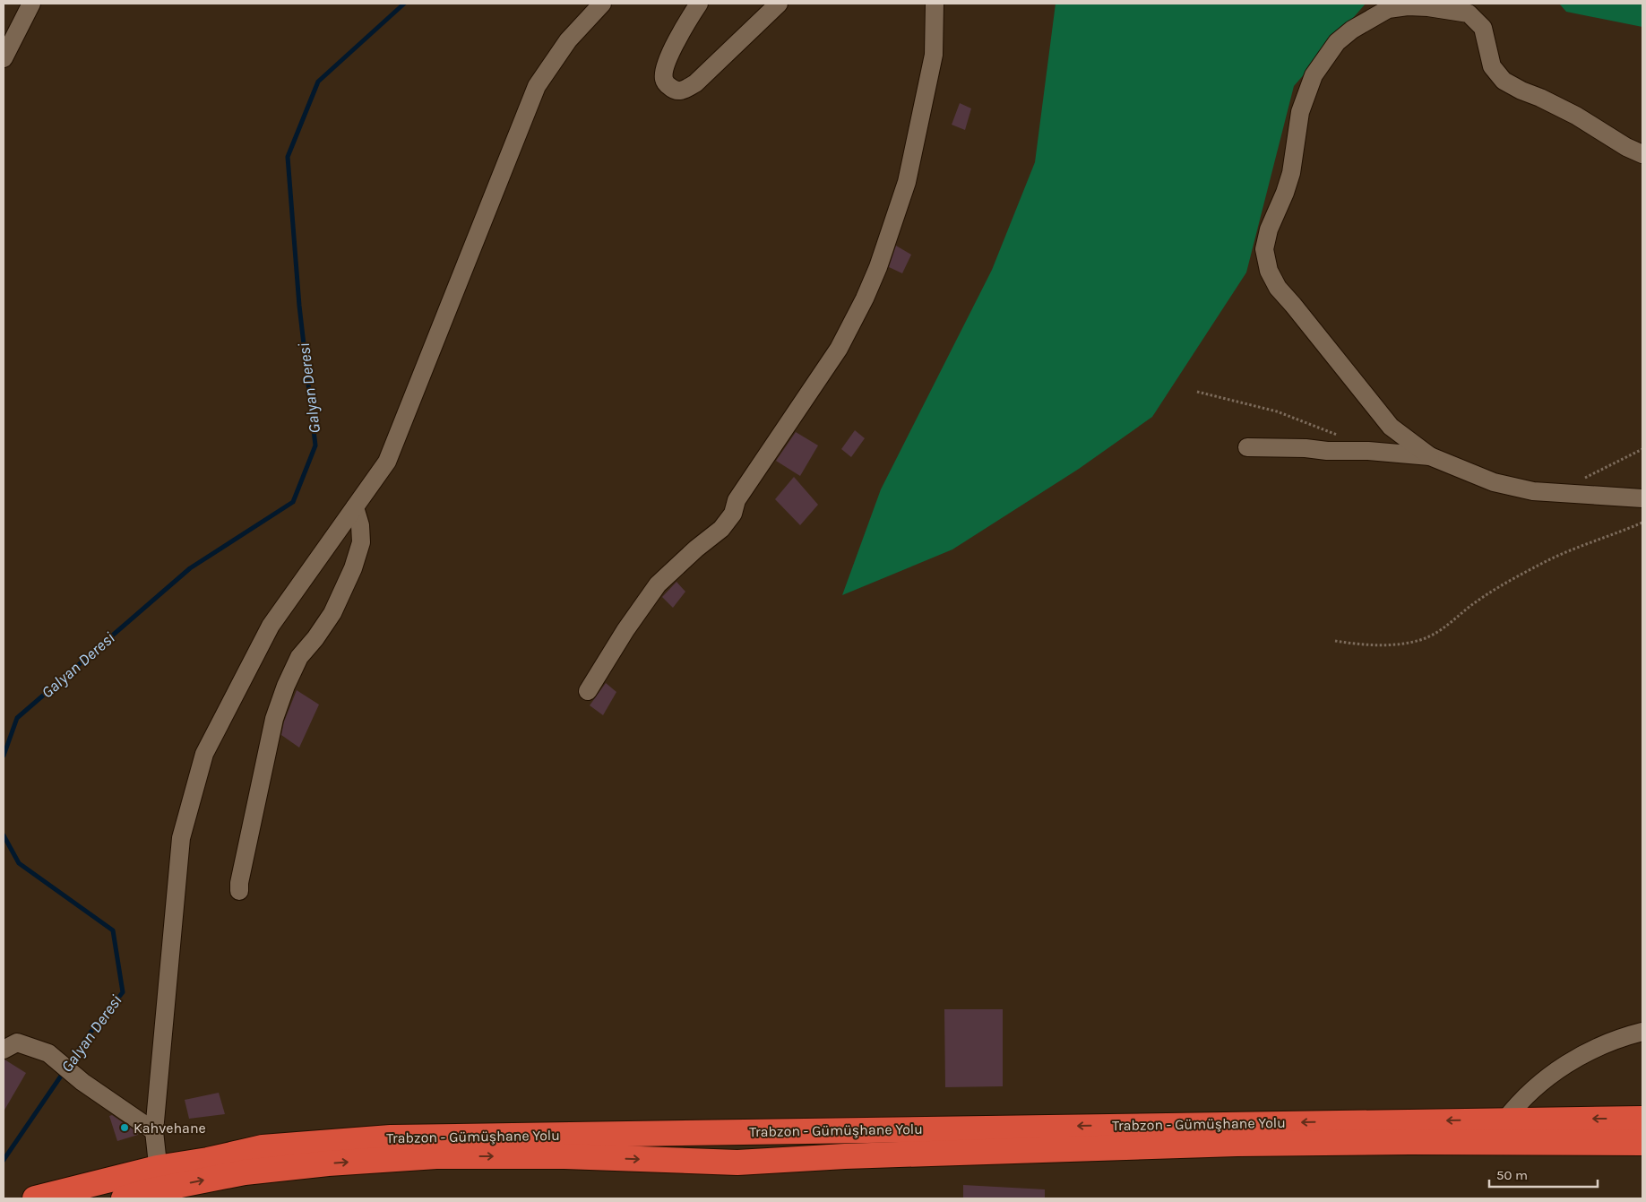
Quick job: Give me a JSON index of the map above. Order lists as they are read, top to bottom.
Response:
{
  "streets": {
    "highway": ["Trabzon - Gümüşhane Yolu"]
  },
  "water": ["Galyan Deresi"],
  "places": ["Kahvehane"],
  "scale_bar": "50 m"
}
